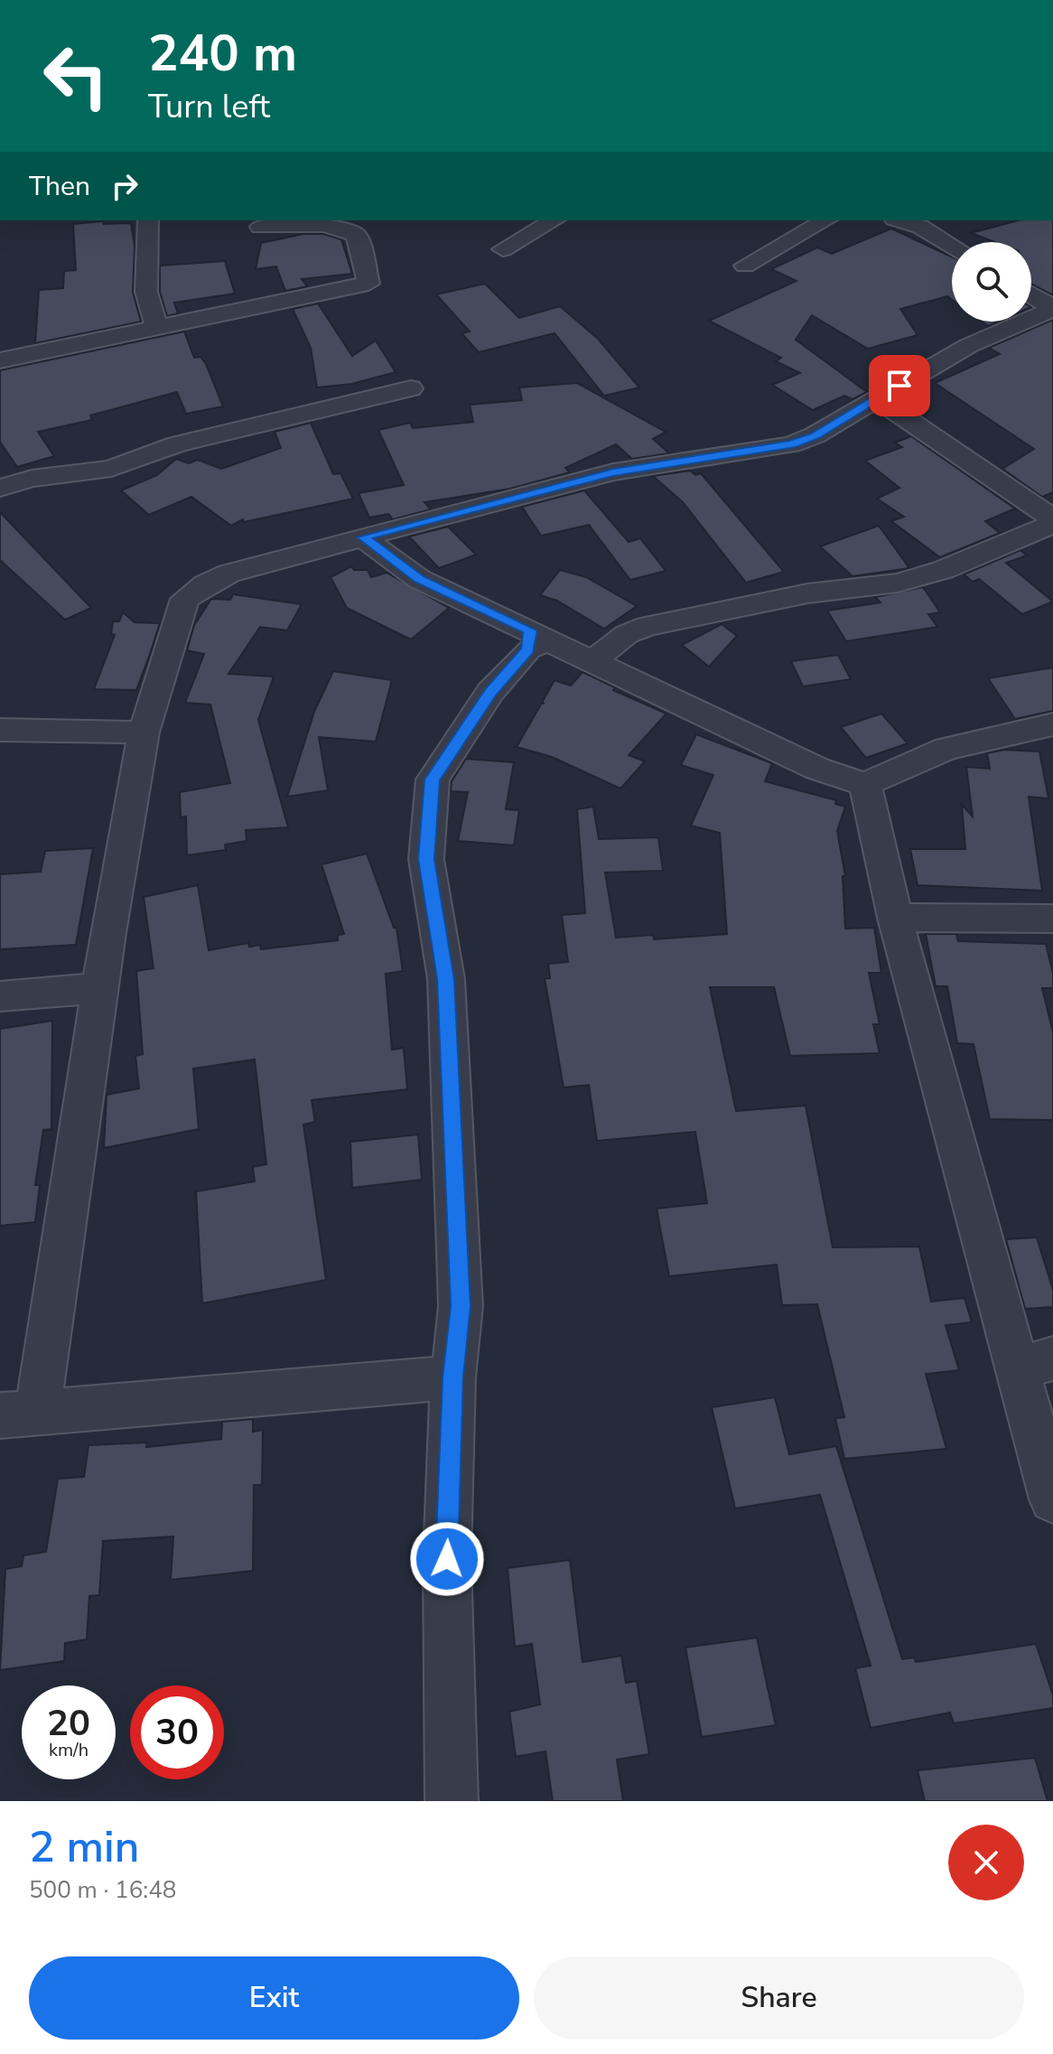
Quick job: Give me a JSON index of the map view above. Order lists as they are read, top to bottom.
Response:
{
  "page": {
    "turn": ["240 m", "Turn left"],
    "then": "Then",
    "speed": "20 km/h",
    "limit": "30",
    "heading": ["2 min", "500 m · 16:48"],
    "buttons": ["Exit", "Share"]
  }
}
